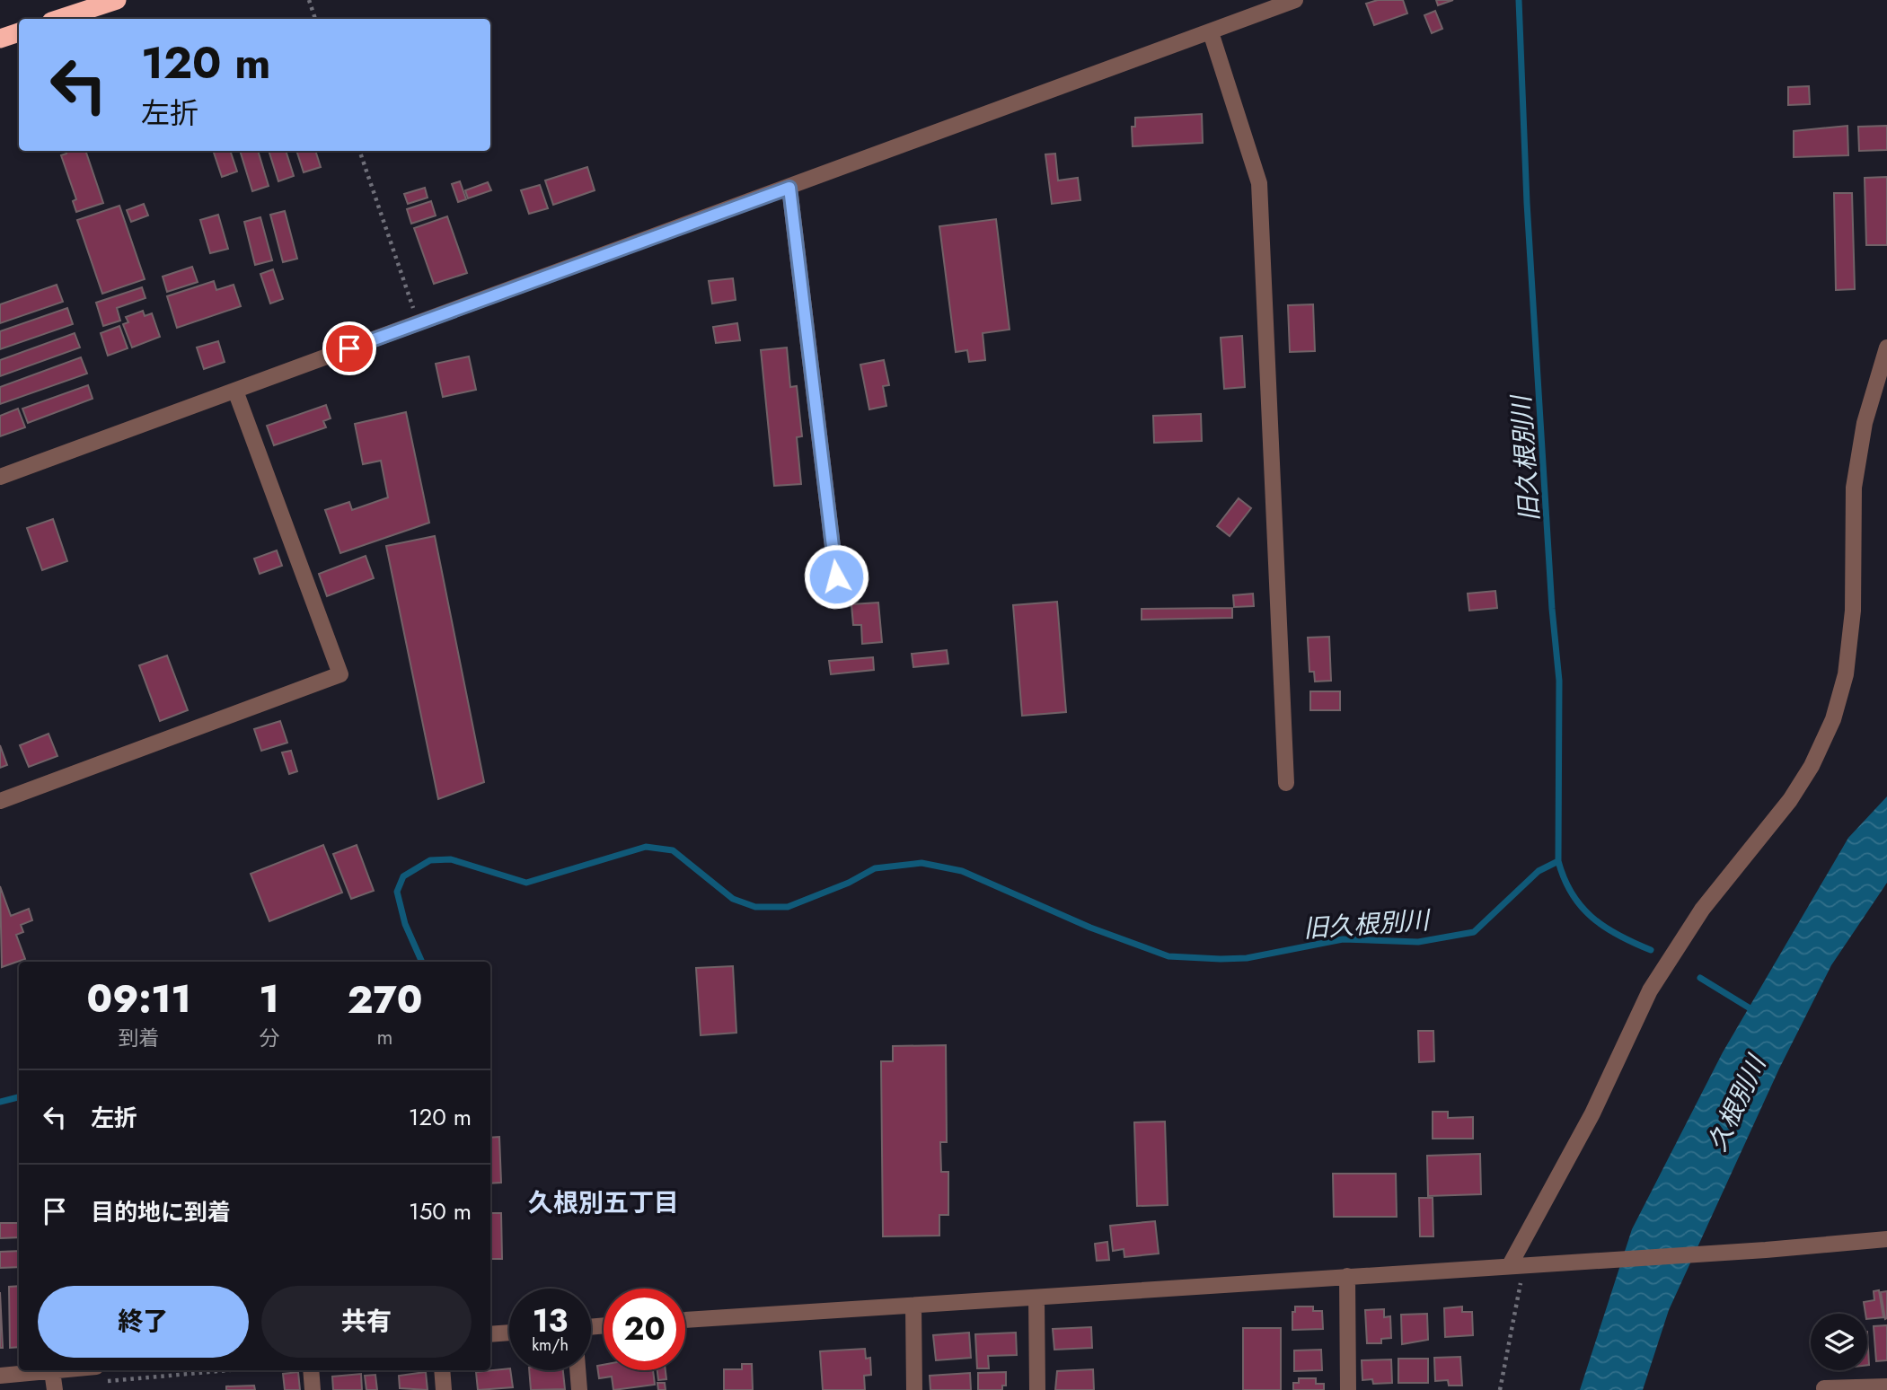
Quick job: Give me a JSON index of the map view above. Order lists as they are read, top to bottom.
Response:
{
  "districts": ["久根別五丁目"],
  "water": ["旧久根別川", "久根別川"],
  "page": {
    "turn": ["120 m", "左折"],
    "eta": [
      "09:11",
      "到着",
      "1",
      "分",
      "270",
      "m"
    ],
    "list": [
      {
        "name": "左折",
        "value": "120 m"
      },
      {
        "name": "目的地に到着",
        "value": "150 m"
      }
    ],
    "buttons": ["終了", "共有"],
    "speed": "13 km/h",
    "limit": "20"
  }
}
